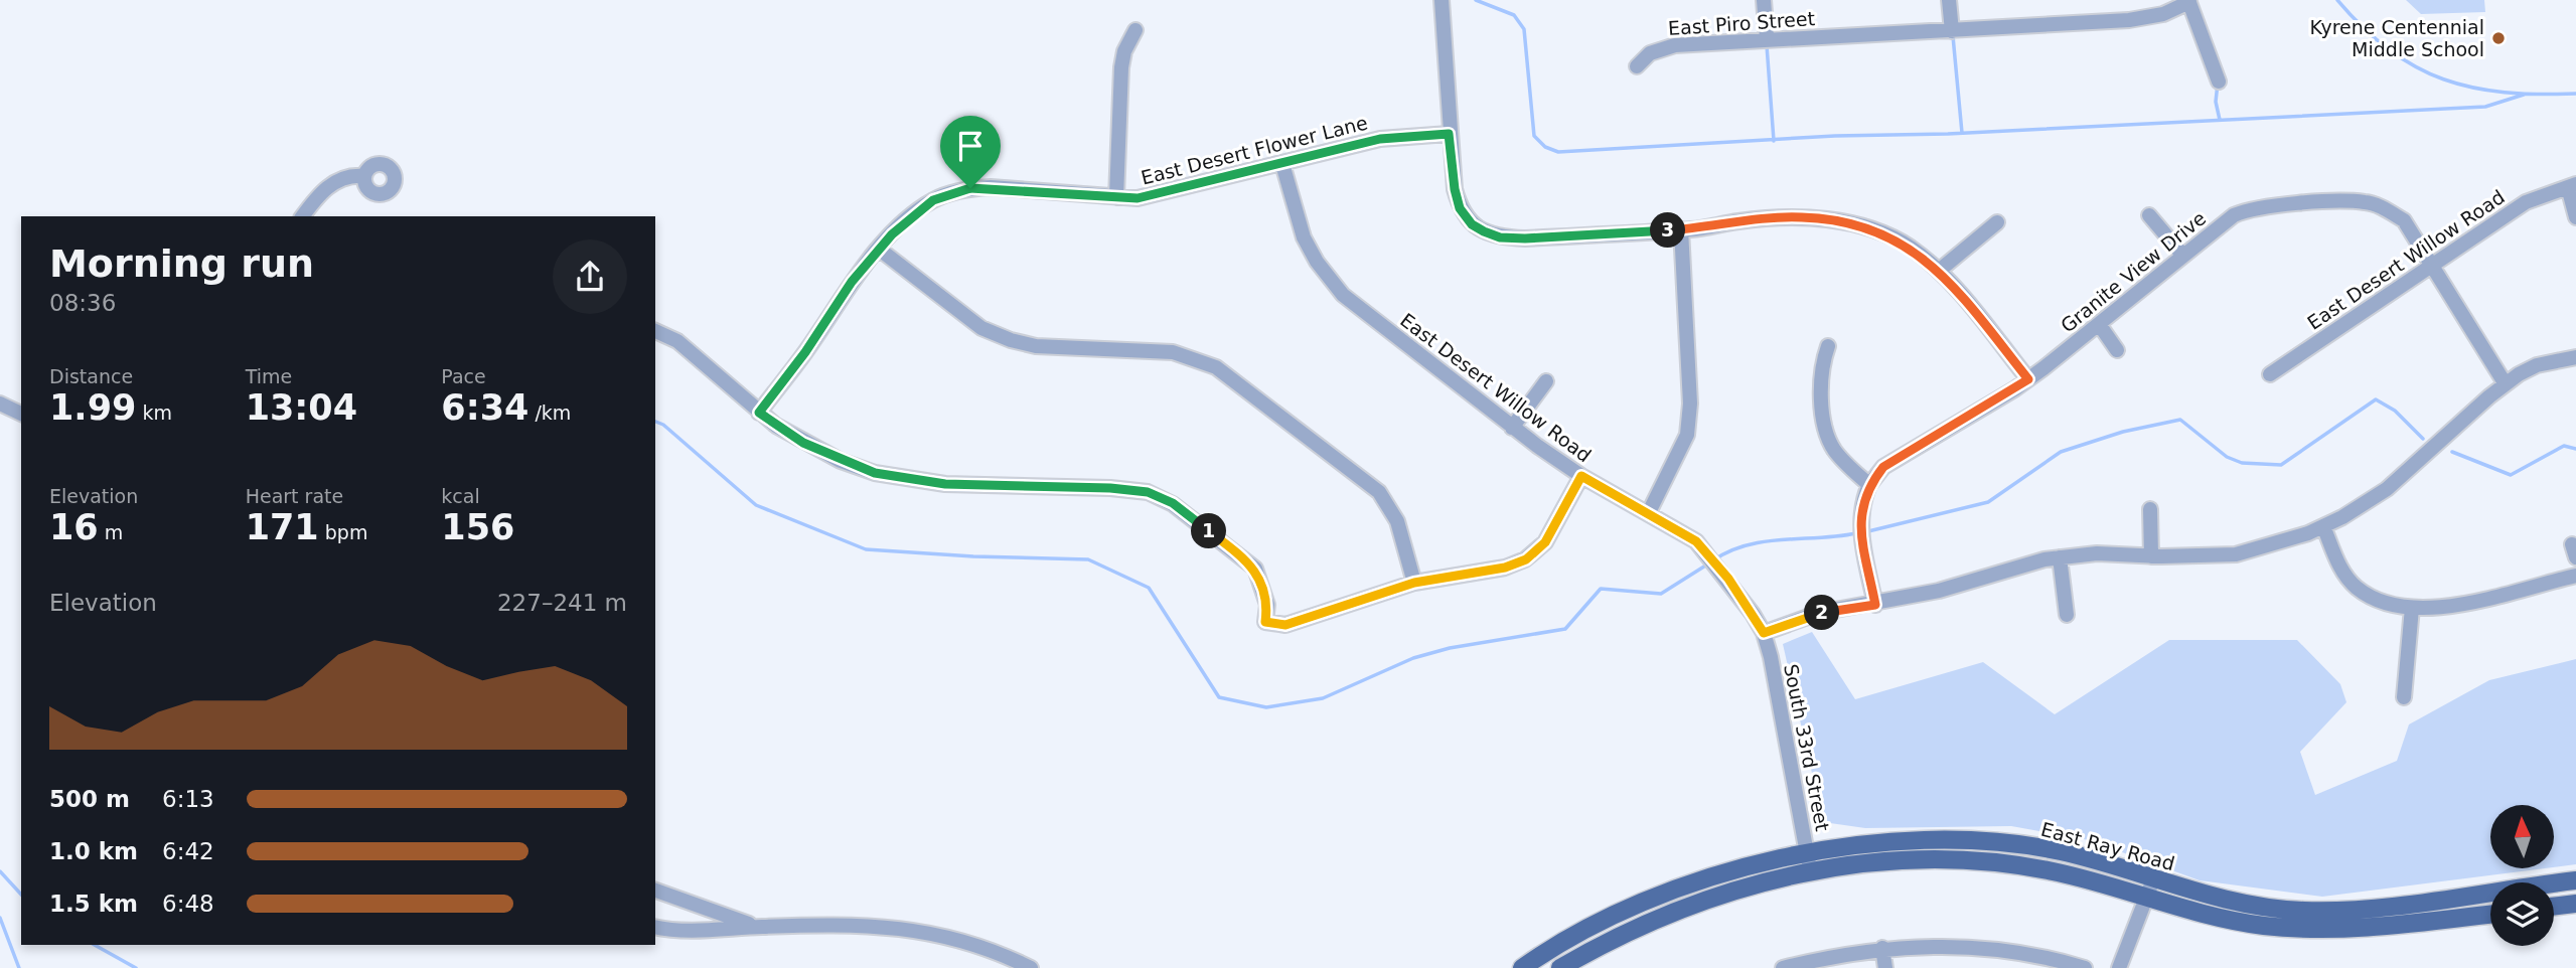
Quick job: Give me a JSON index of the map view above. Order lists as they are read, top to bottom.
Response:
{
  "streets": {
    "main road": ["East Ray Road"],
    "street": [
      "East Piro Street",
      "East Desert Flower Lane",
      "East Desert Willow Road",
      "Granite View Drive",
      "South 33rd Street"
    ]
  },
  "crossings": [
    ["East Desert Flower Lane", "East Desert Willow Road"],
    ["East Desert Willow Road", "Granite View Drive"],
    ["East Desert Willow Road", "South 33rd Street"],
    ["South 33rd Street", "East Ray Road"]
  ],
  "places": ["Kyrene Centennial Middle School"],
  "north": "top",
  "page": {
    "pins": ["3", "1", "2"],
    "heading": ["Morning run", "08:36"],
    "stats": [
      ["Distance", "1.99 km"],
      ["Time", "13:04"],
      ["Pace", "6:34 /km"],
      ["Elevation", "16 m"],
      ["Heart rate", "171 bpm"],
      ["kcal", "156"]
    ],
    "chart": ["Elevation", "227–241 m"],
    "list": [
      {
        "name": "500 m",
        "note": "6:13"
      },
      {
        "name": "1.0 km",
        "note": "6:42"
      },
      {
        "name": "1.5 km",
        "note": "6:48"
      }
    ]
  }
}
